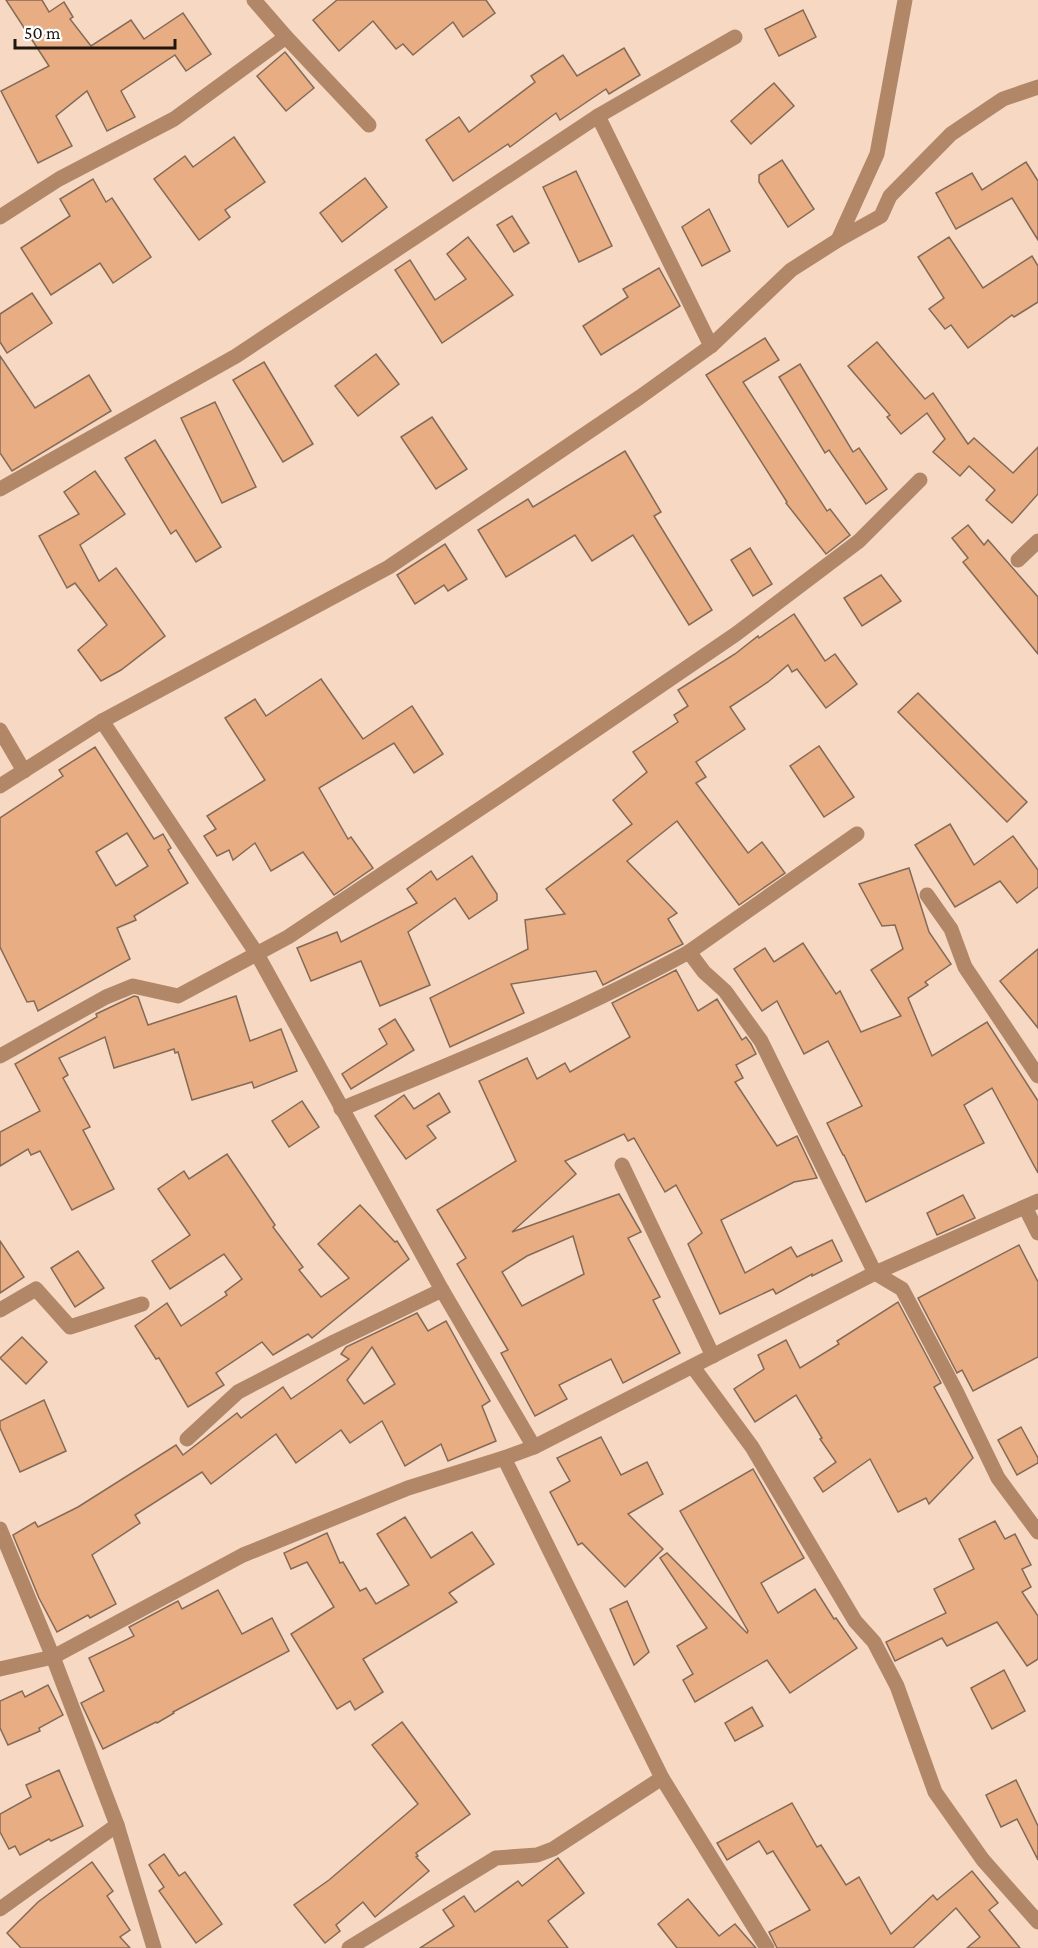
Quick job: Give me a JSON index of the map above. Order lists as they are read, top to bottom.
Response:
{
  "scale_bar": "50 m"
}
